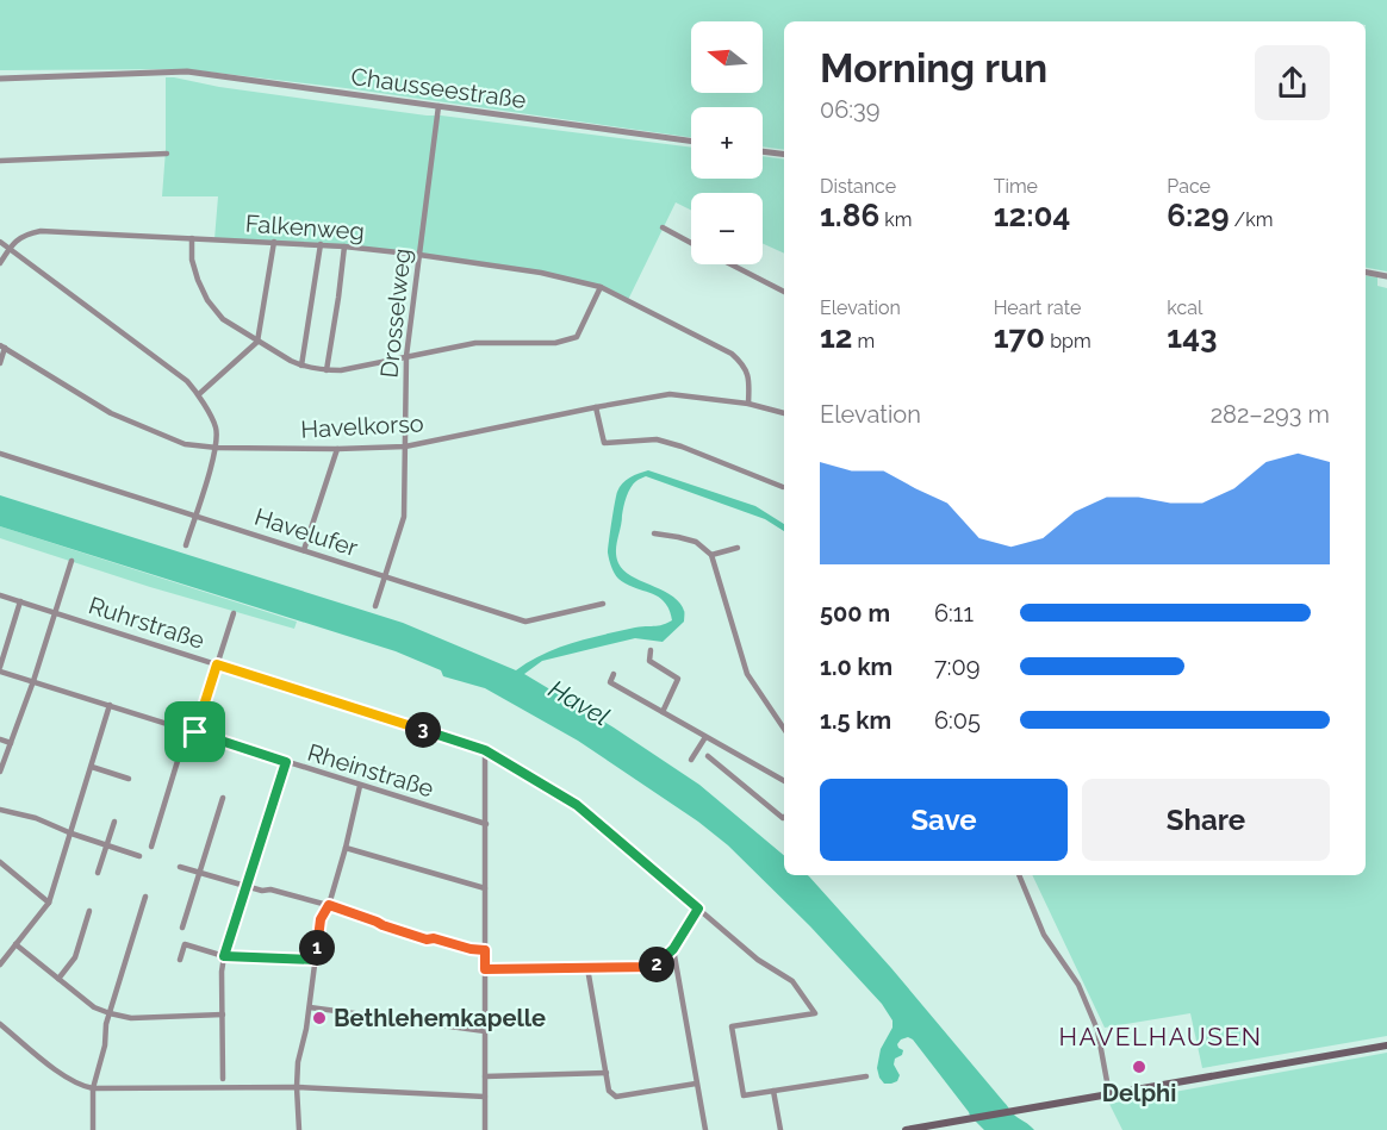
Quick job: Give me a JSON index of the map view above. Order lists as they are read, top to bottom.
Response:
{
  "streets": {
    "street": [
      "Chausseestraße",
      "Falkenweg",
      "Drosselweg",
      "Havelkorso",
      "Havelufer",
      "Ruhrstraße",
      "Rheinstraße"
    ]
  },
  "crossings": [
    ["Chausseestraße", "Drosselweg"],
    ["Falkenweg", "Drosselweg"],
    ["Falkenweg", "Havelkorso"],
    ["Drosselweg", "Havelkorso"],
    ["Drosselweg", "Havelufer"]
  ],
  "districts": ["HAVELHAUSEN"],
  "water": ["Havel"],
  "places": ["Bethlehemkapelle", "Delphi"],
  "north": "left",
  "page": {
    "map_buttons": ["+", "−"],
    "heading": ["Morning run", "06:39"],
    "stats": [
      ["Distance", "1.86 km"],
      ["Time", "12:04"],
      ["Pace", "6:29 /km"],
      ["Elevation", "12 m"],
      ["Heart rate", "170 bpm"],
      ["kcal", "143"]
    ],
    "chart": ["Elevation", "282–293 m"],
    "list": [
      {
        "name": "500 m",
        "note": "6:11"
      },
      {
        "name": "1.0 km",
        "note": "7:09"
      },
      {
        "name": "1.5 km",
        "note": "6:05"
      }
    ],
    "pins": ["3", "1", "2"],
    "buttons": ["Save", "Share"]
  }
}
